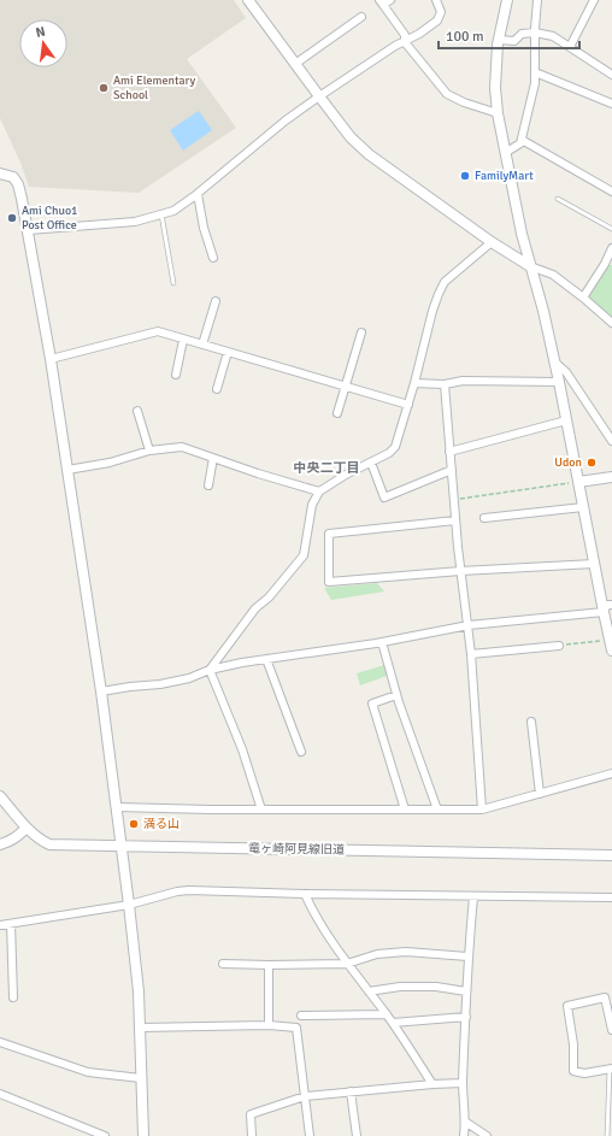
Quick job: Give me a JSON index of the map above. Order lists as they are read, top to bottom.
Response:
{
  "streets": {
    "street": ["竜ヶ崎阿見線旧道"]
  },
  "districts": ["中央二丁目"],
  "places": [
    "Ami Elementary School",
    "FamilyMart",
    "Ami Chuo1 Post Office",
    "Udon",
    "満る山"
  ],
  "scale_bar": "100 m",
  "north": "top"
}
